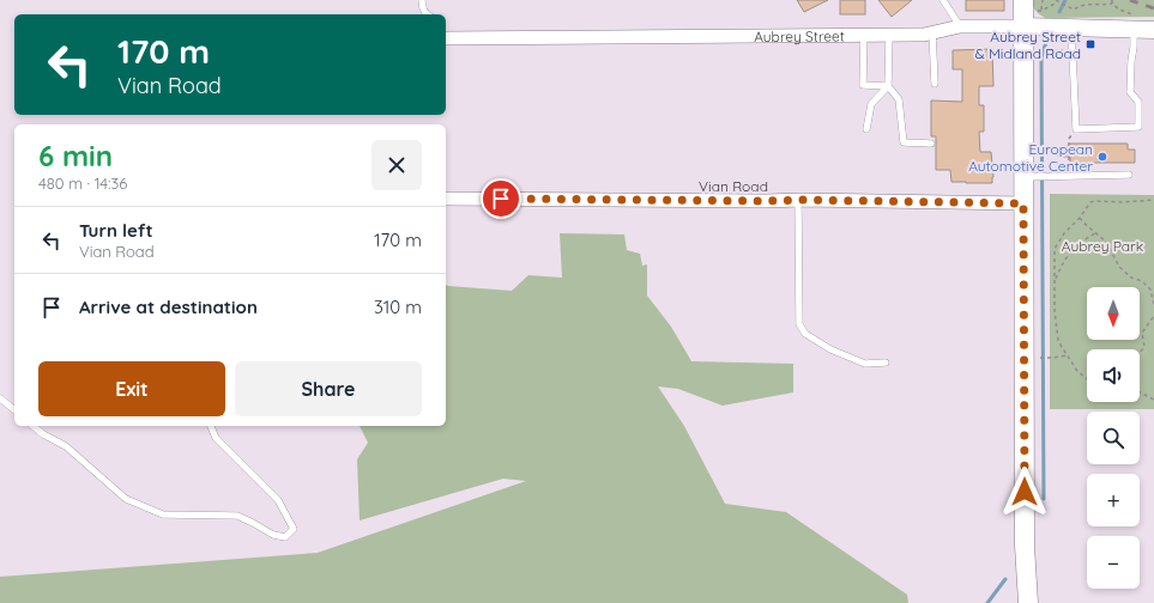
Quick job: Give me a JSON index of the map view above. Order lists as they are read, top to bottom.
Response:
{
  "streets": {
    "street": ["Aubrey Street", "Vian Road"]
  },
  "parks": ["Aubrey Park"],
  "places": {
    "transit": ["Aubrey Street & Midland Road"],
    "other": ["European Automotive Center"]
  },
  "north": "bottom",
  "page": {
    "turn": ["170 m", "Vian Road"],
    "heading": ["6 min", "480 m · 14:36"],
    "list": [
      {
        "name": "Turn left",
        "note": "Vian Road",
        "value": "170 m"
      },
      {
        "name": "Arrive at destination",
        "value": "310 m"
      }
    ],
    "map_buttons": ["+", "−"],
    "buttons": ["Exit", "Share"]
  }
}
